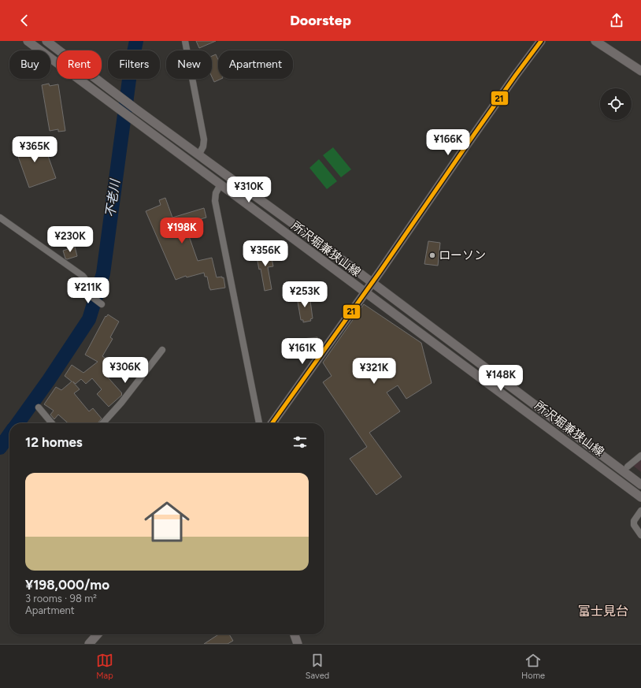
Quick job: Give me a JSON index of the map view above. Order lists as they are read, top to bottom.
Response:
{
  "streets": {
    "main road": ["所沢堀兼狭山線"]
  },
  "districts": ["富士見台"],
  "water": ["不老川"],
  "places": ["ローソン"],
  "lines": ["transit line 21"],
  "page": {
    "header": "Doorstep",
    "chip": [
      "Buy",
      "Rent",
      "Filters",
      "New",
      "Apartment"
    ],
    "price": [
      "¥166K",
      "¥365K",
      "¥310K",
      "¥198K",
      "¥230K",
      "¥356K",
      "¥211K",
      "¥253K",
      "¥161K",
      "¥306K",
      "¥321K",
      "¥148K"
    ],
    "heading": "12 homes",
    "list": [
      {
        "name": "¥198,000/mo",
        "note": "3 rooms · 98 m² · Apartment"
      }
    ],
    "tabs": ["Map", "Saved", "Home"]
  }
}
